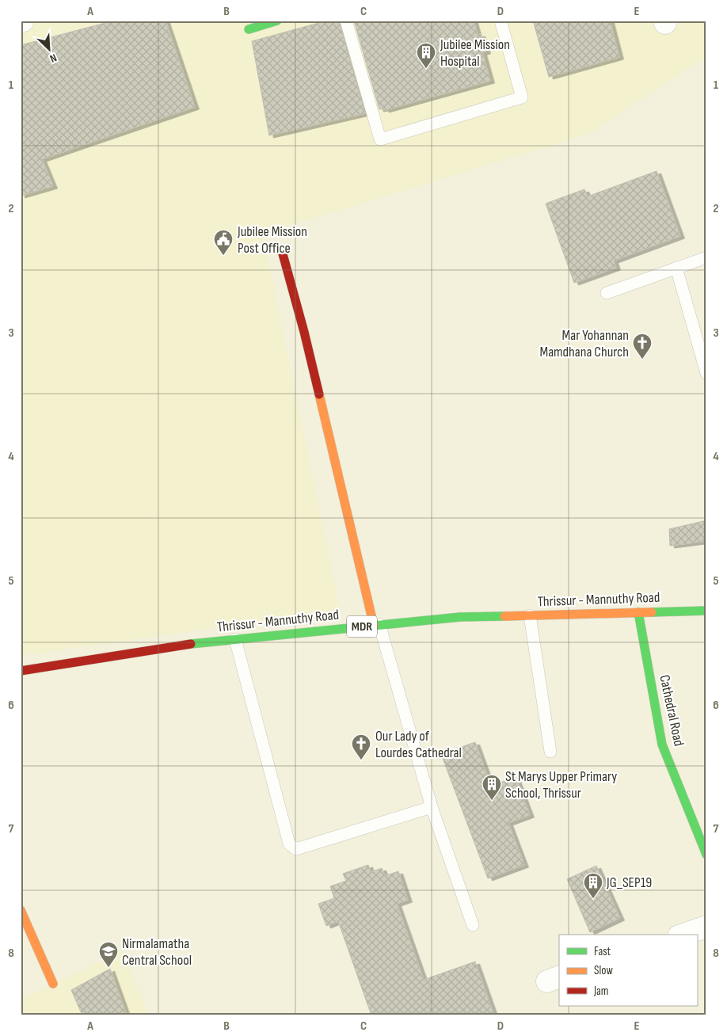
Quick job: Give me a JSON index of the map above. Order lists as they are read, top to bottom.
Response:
{
  "streets": {
    "street": ["Thrissur - Mannuthy Road", "MDR", "Cathedral Road"]
  },
  "crossings": [
    ["Thrissur - Mannuthy Road", "Cathedral Road"]
  ],
  "places": {
    "building": ["Jubilee Mission Hospital", "St Marys Upper Primary School, Thrissur", "JG_SEP19"],
    "public building": ["Jubilee Mission Post Office"],
    "church": ["Mar Yohannan Mamdhana Church", "Our Lady of Lourdes Cathedral"],
    "school or university": ["Nirmalamatha Central School"]
  },
  "legend": ["Fast", "Slow", "Jam"],
  "north": "bottom right",
  "grid": {
    "columns": [
      "A",
      "B",
      "C",
      "D",
      "E"
    ],
    "rows": [
      "1",
      "2",
      "3",
      "4",
      "5",
      "6",
      "7",
      "8"
    ]
  }
}
